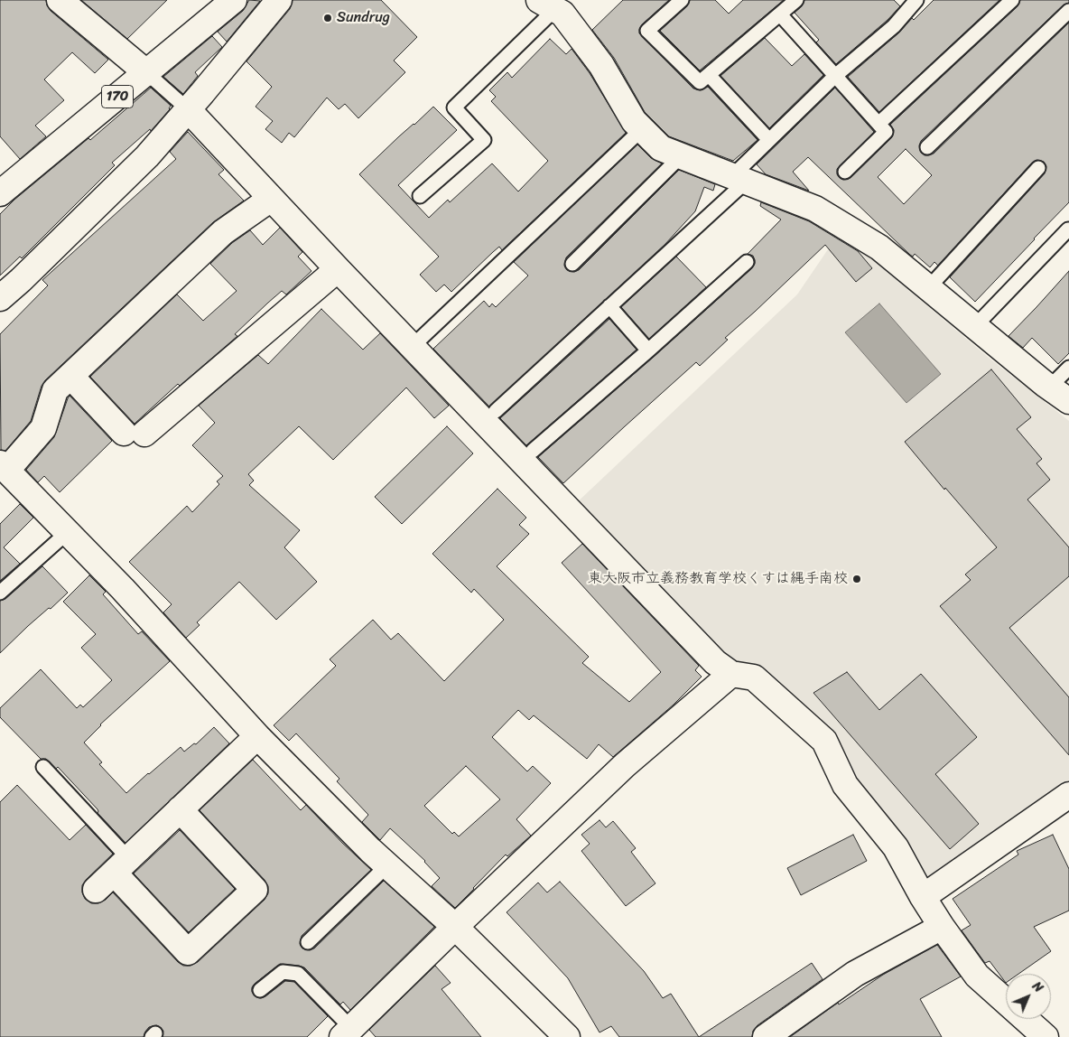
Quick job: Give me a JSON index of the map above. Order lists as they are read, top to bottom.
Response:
{
  "streets": {
    "main road": ["170"]
  },
  "places": ["Sundrug", "東大阪市立義務教育学校くすは縄手南校"],
  "north": "top right"
}
